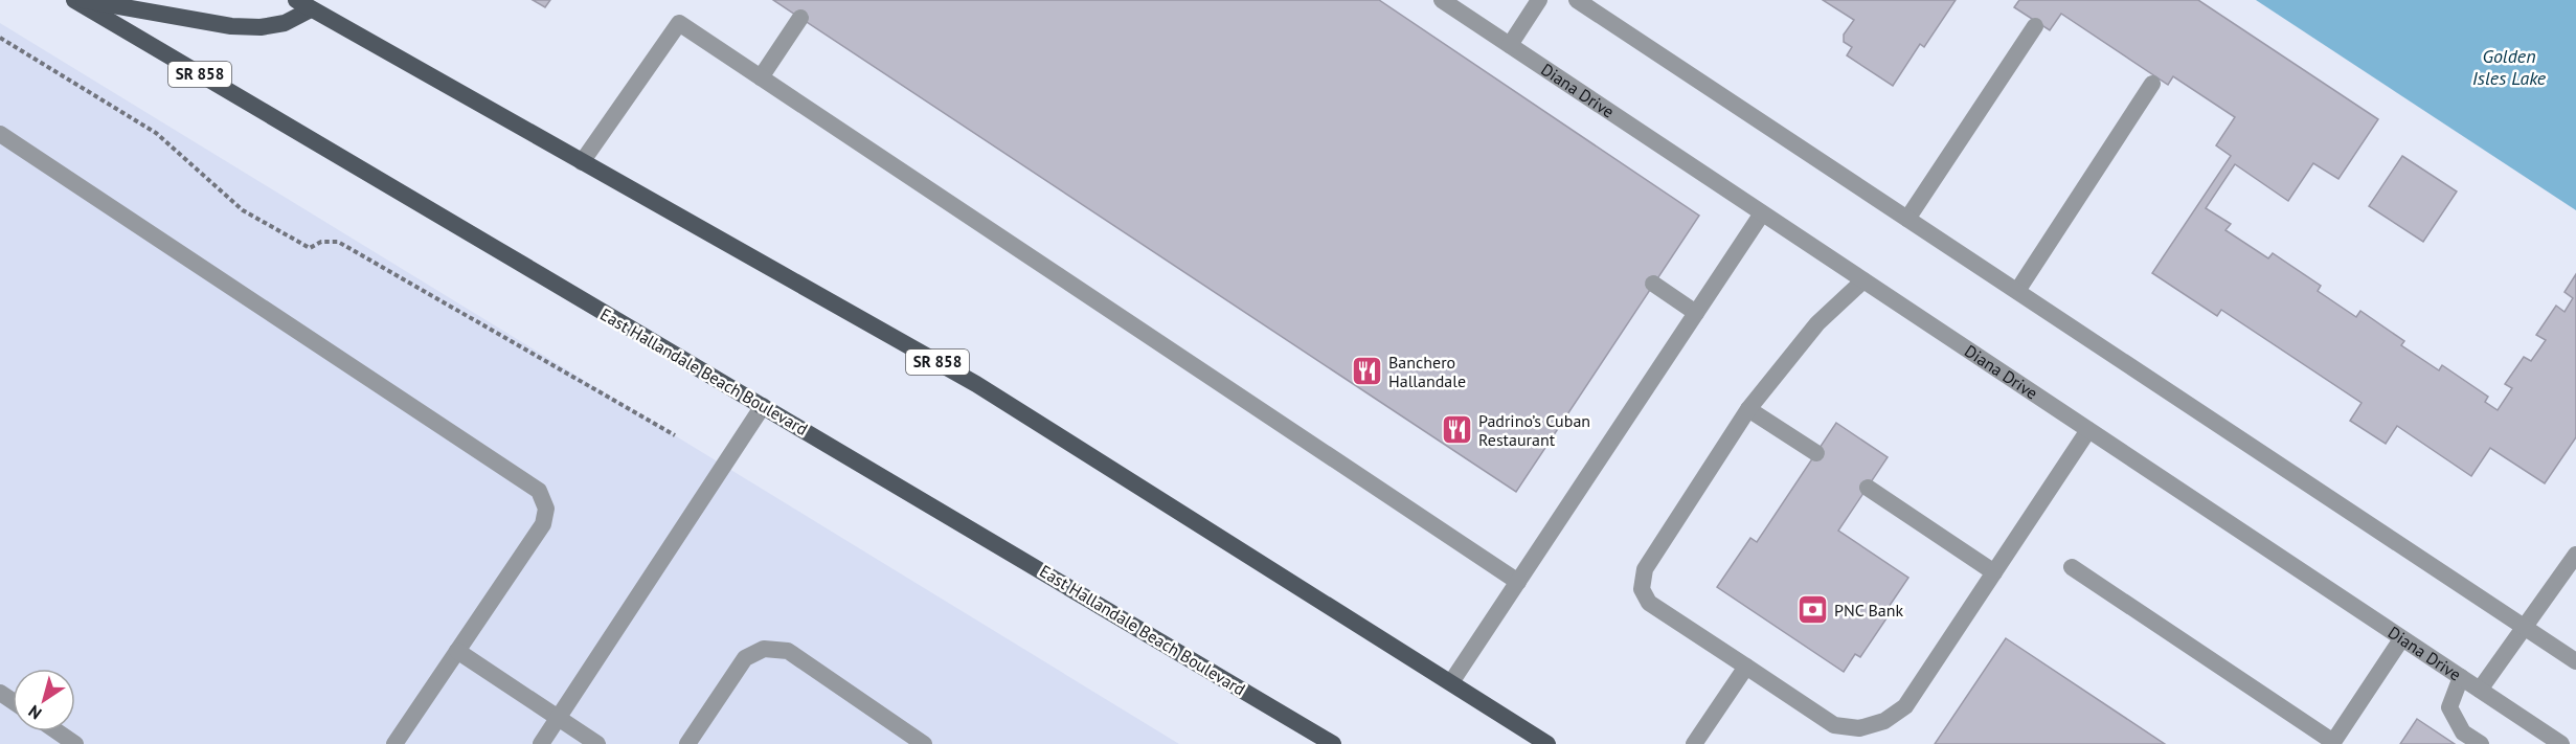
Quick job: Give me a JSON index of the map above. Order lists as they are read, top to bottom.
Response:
{
  "streets": {
    "main road": ["SR 858", "East Hallandale Beach Boulevard"],
    "street": ["Diana Drive"]
  },
  "water": ["Golden Isles Lake"],
  "places": {
    "restaurant": ["Banchero Hallandale", "Padrino’s Cuban Restaurant"],
    "bank": ["PNC Bank"]
  },
  "north": "bottom left"
}
